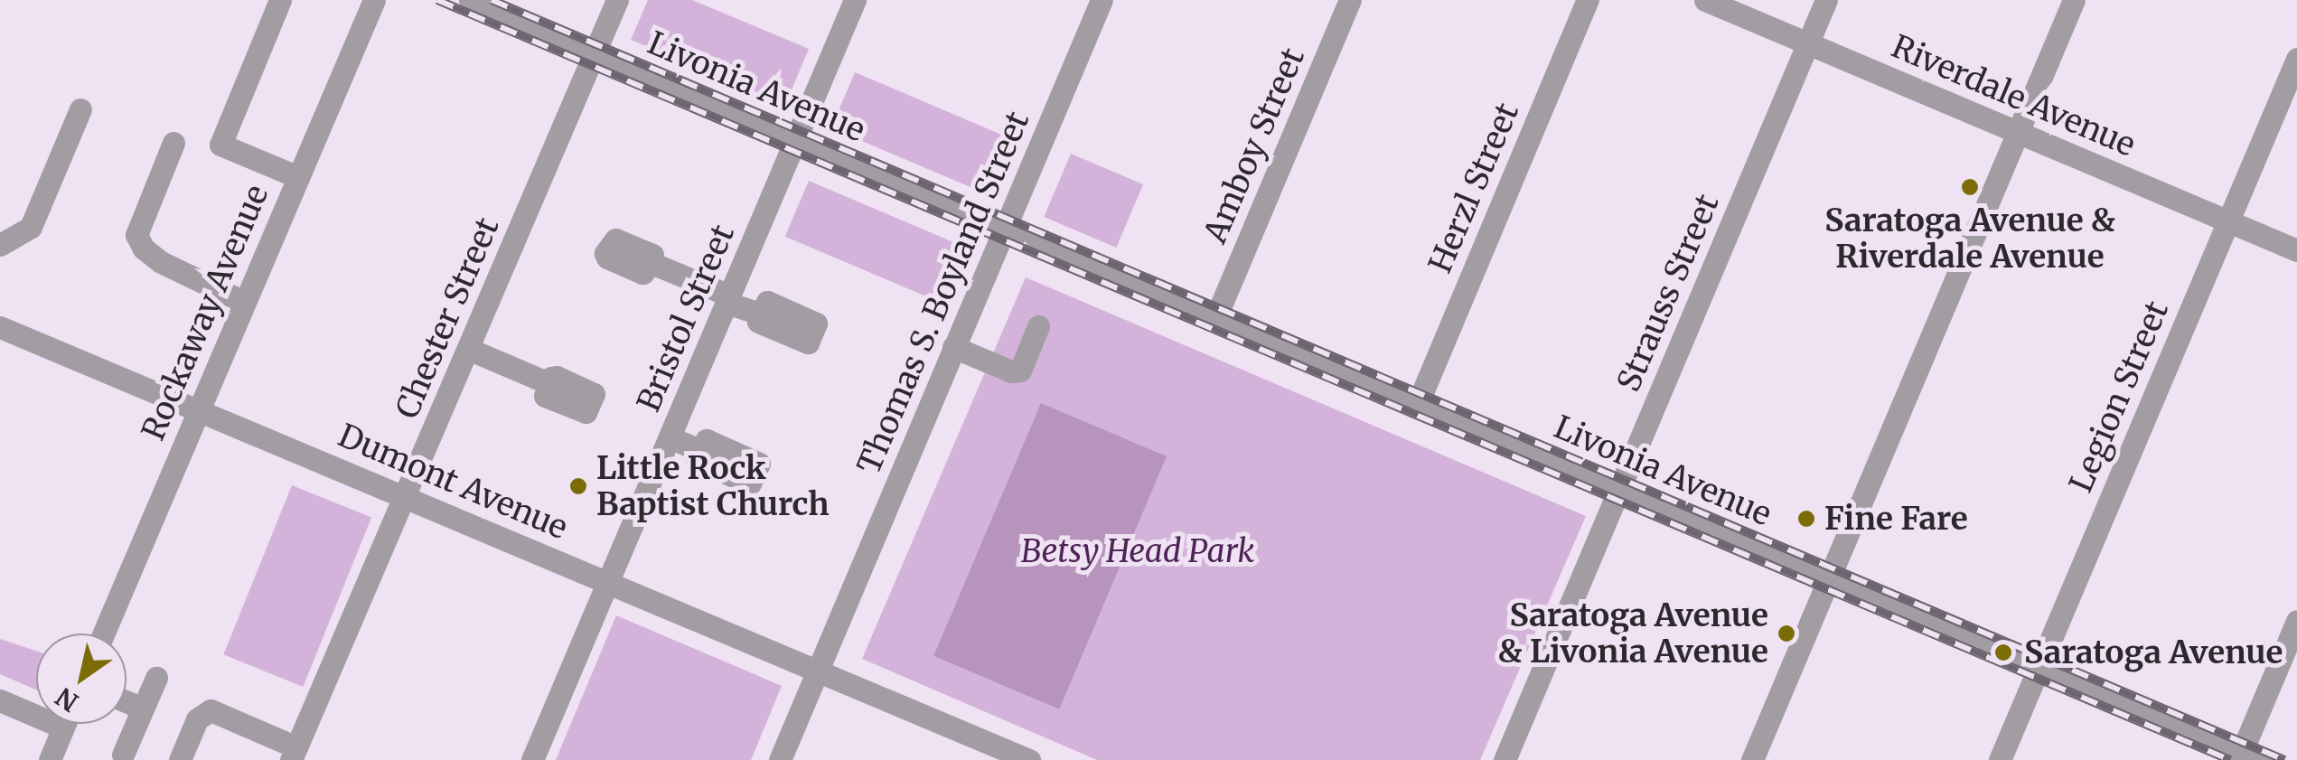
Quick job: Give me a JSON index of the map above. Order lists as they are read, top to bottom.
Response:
{
  "streets": {
    "street": [
      "Livonia Avenue",
      "Riverdale Avenue",
      "Amboy Street",
      "Herzl Street",
      "Thomas S. Boyland Street",
      "Strauss Street",
      "Rockaway Avenue",
      "Chester Street",
      "Bristol Street",
      "Legion Street",
      "Dumont Avenue"
    ]
  },
  "crossings": [
    ["Livonia Avenue", "Amboy Street"],
    ["Livonia Avenue", "Herzl Street"],
    ["Livonia Avenue", "Thomas S. Boyland Street"],
    ["Livonia Avenue", "Strauss Street"],
    ["Livonia Avenue", "Chester Street"],
    ["Livonia Avenue", "Bristol Street"],
    ["Livonia Avenue", "Legion Street"],
    ["Riverdale Avenue", "Strauss Street"],
    ["Riverdale Avenue", "Legion Street"],
    ["Thomas S. Boyland Street", "Dumont Avenue"],
    ["Rockaway Avenue", "Dumont Avenue"],
    ["Chester Street", "Dumont Avenue"],
    ["Bristol Street", "Dumont Avenue"]
  ],
  "parks": ["Betsy Head Park"],
  "places": [
    "Saratoga Avenue & Riverdale Avenue",
    "Little Rock Baptist Church",
    "Fine Fare",
    "Saratoga Avenue & Livonia Avenue",
    "Saratoga Avenue"
  ],
  "north": "bottom left"
}
